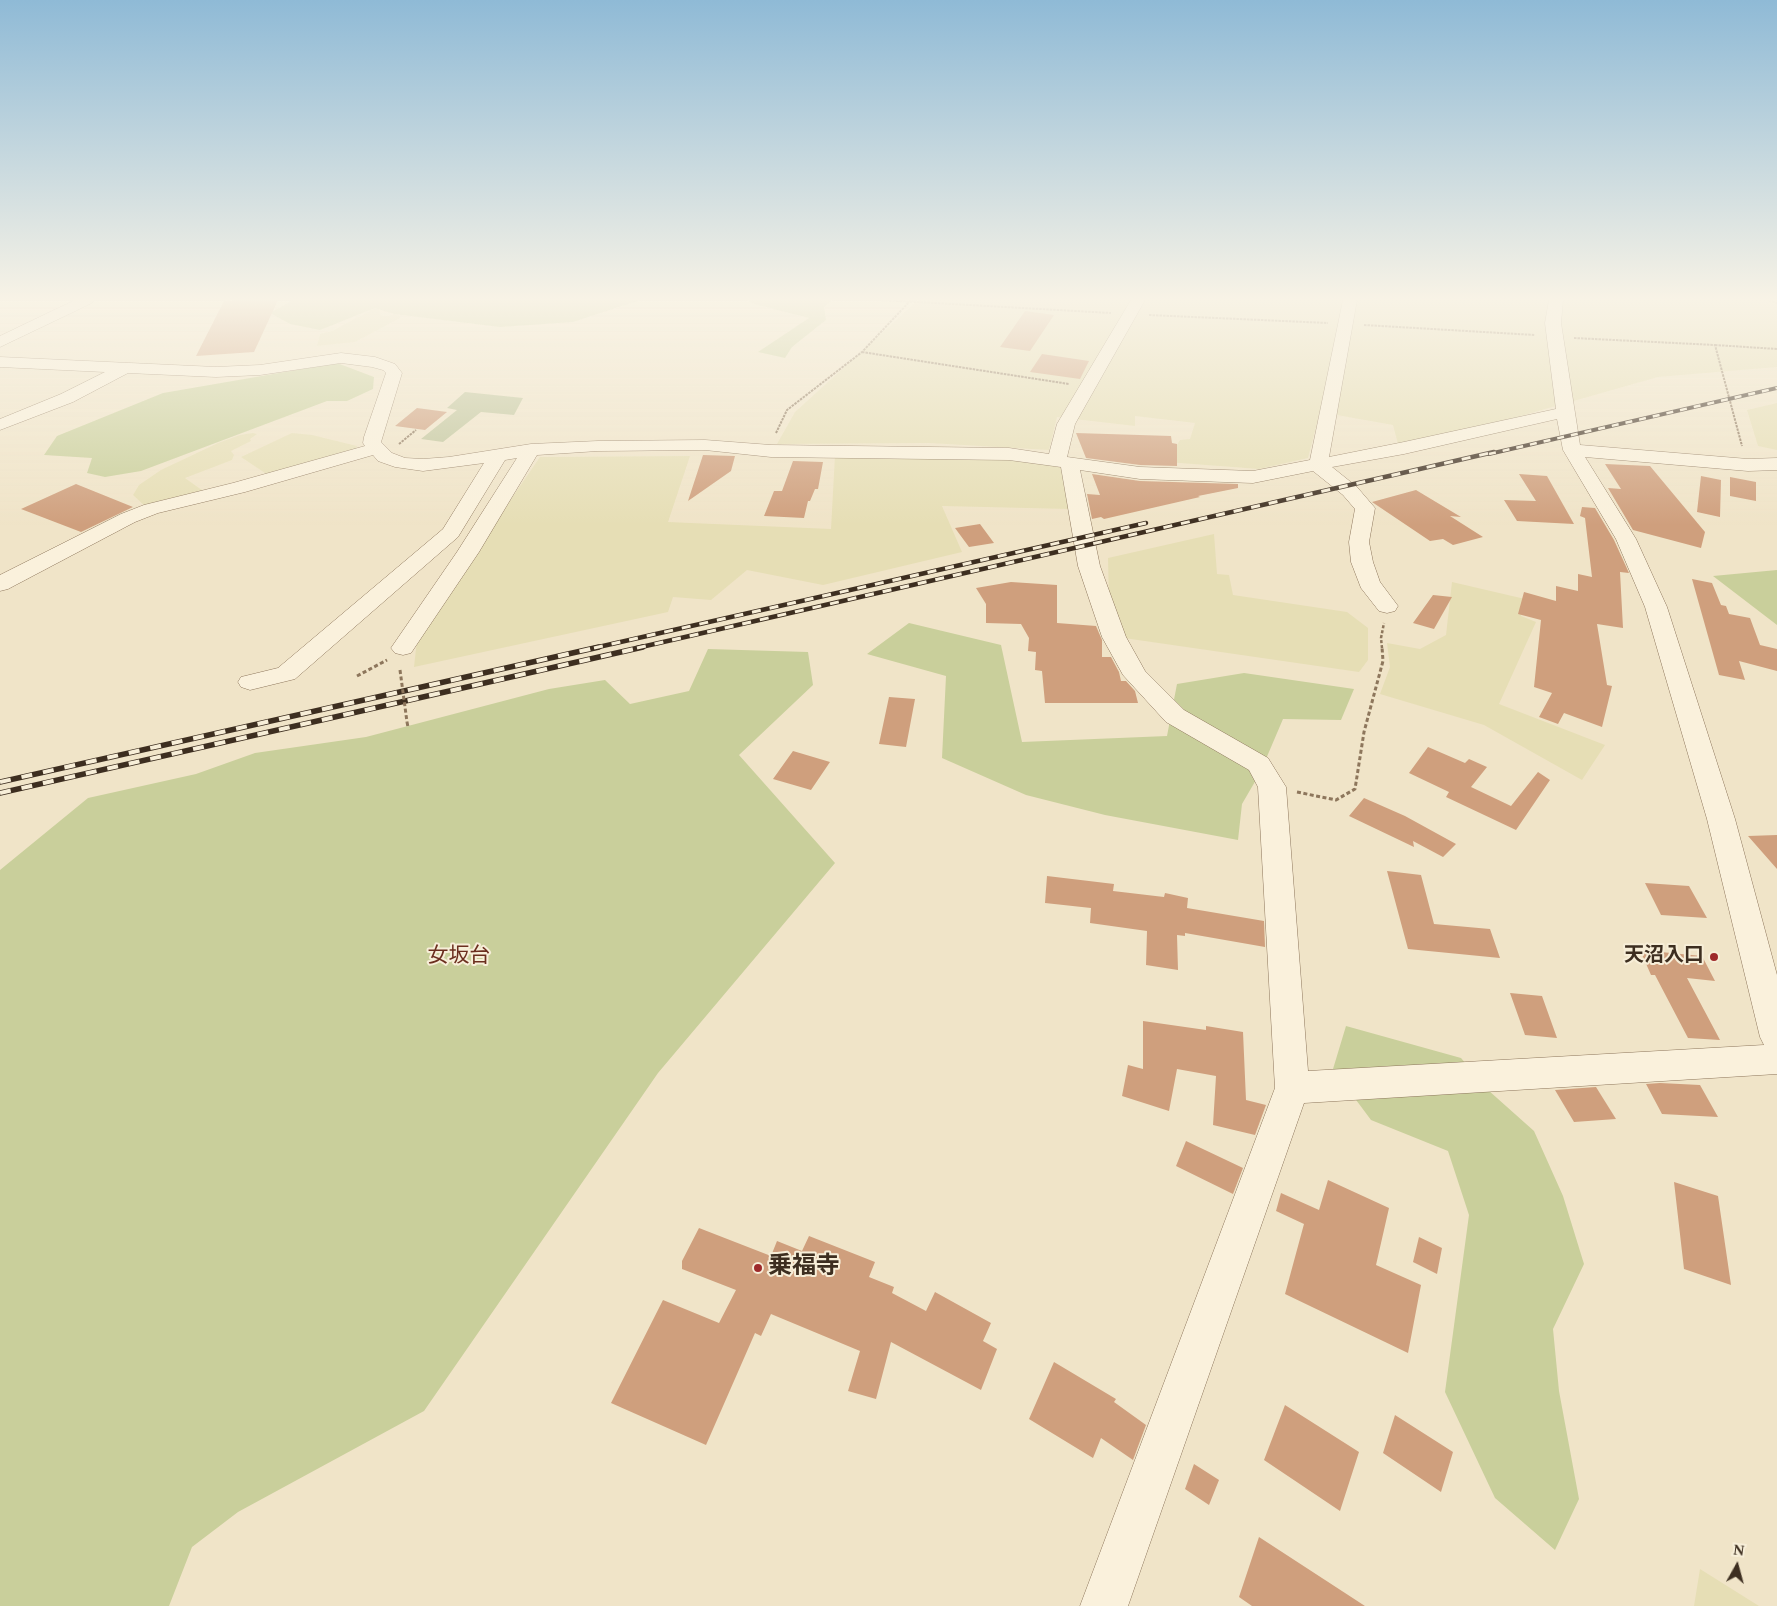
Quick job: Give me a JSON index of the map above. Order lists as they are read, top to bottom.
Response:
{
  "districts": ["女坂台"],
  "places": ["天沼入口", "乗福寺"],
  "north": "top"
}
